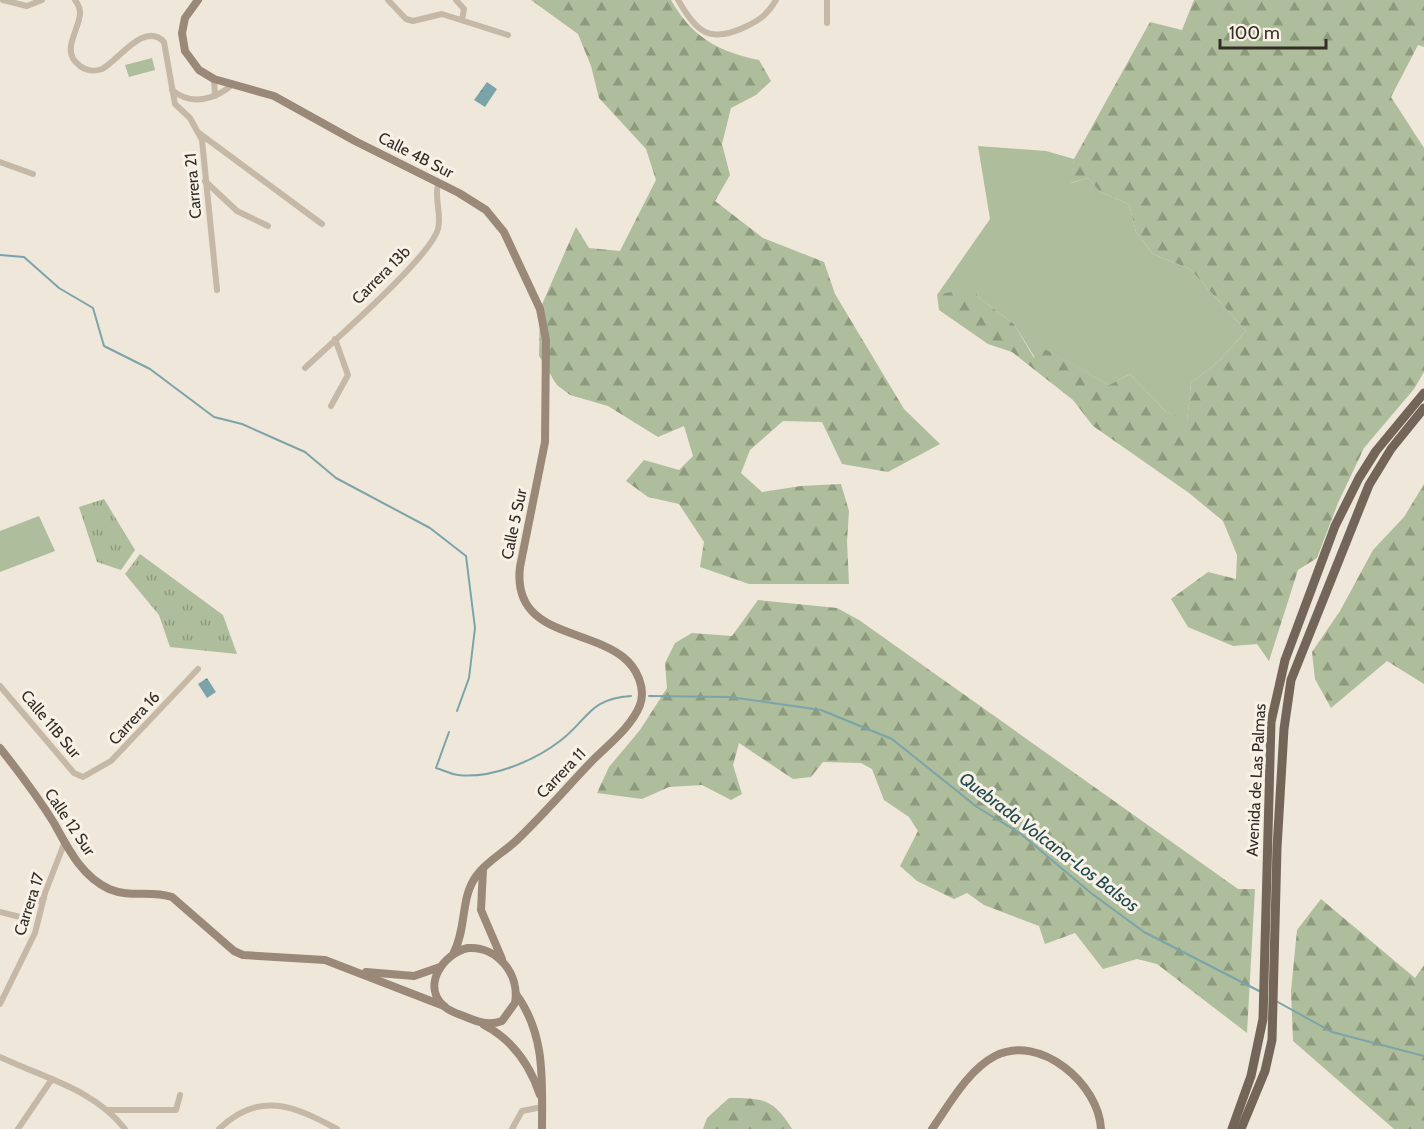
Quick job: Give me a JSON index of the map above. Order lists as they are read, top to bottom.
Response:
{
  "streets": {
    "main road": ["Avenida de Las Palmas"],
    "street": [
      "Calle 4B Sur",
      "Carrera 21",
      "Carrera 13b",
      "Calle 5 Sur",
      "Carrera 16",
      "Calle 11B Sur",
      "Carrera 11",
      "Calle 12 Sur",
      "Carrera 17"
    ]
  },
  "crossings": [
    ["Calle 4B Sur", "Carrera 13b"],
    ["Calle 4B Sur", "Calle 5 Sur"],
    ["Calle 5 Sur", "Carrera 11"],
    ["Carrera 16", "Calle 11B Sur"],
    ["Carrera 11", "Calle 12 Sur"],
    ["Calle 12 Sur", "Carrera 17"]
  ],
  "water": ["Quebrada Volcana-Los Balsos"],
  "scale_bar": "100 m"
}
